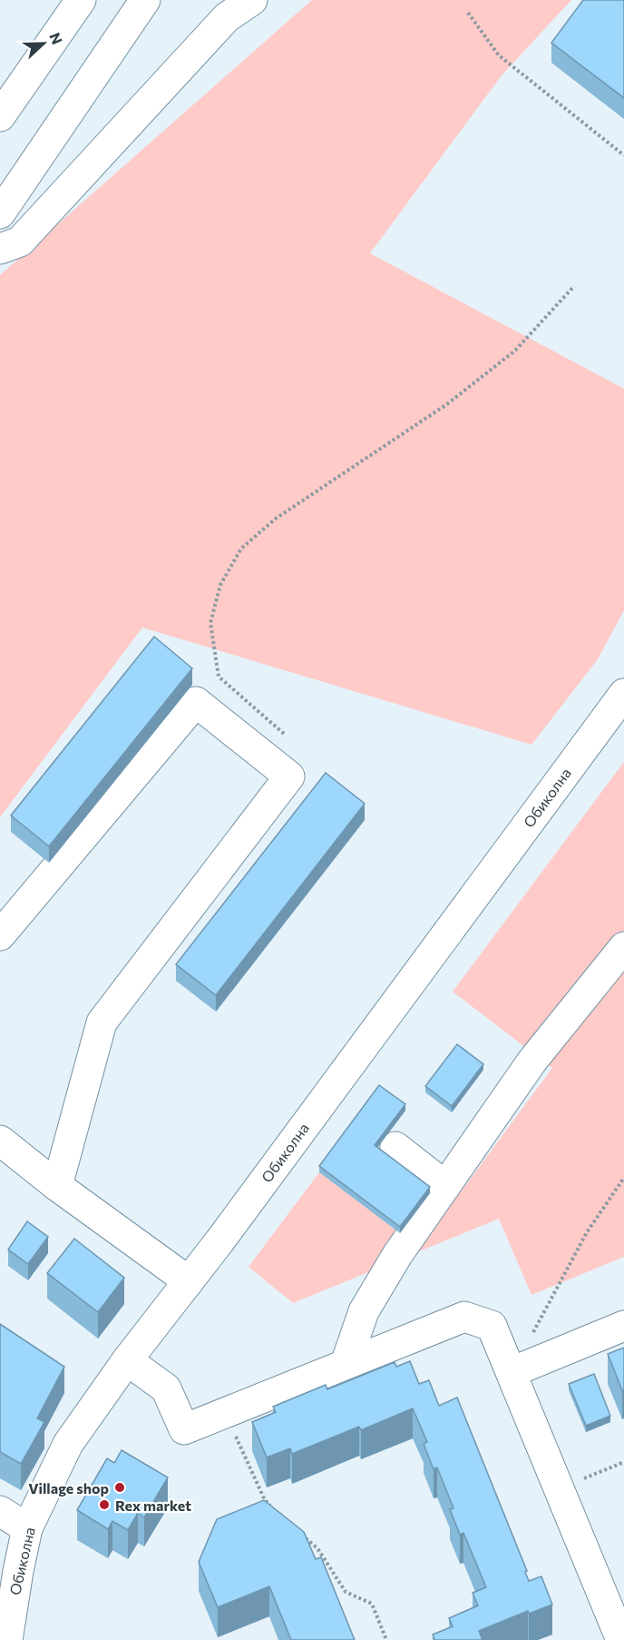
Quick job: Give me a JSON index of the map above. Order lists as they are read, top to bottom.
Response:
{
  "streets": {
    "street": ["Обиколна"]
  },
  "places": ["Village shop", "Rex market"],
  "north": "right"
}
